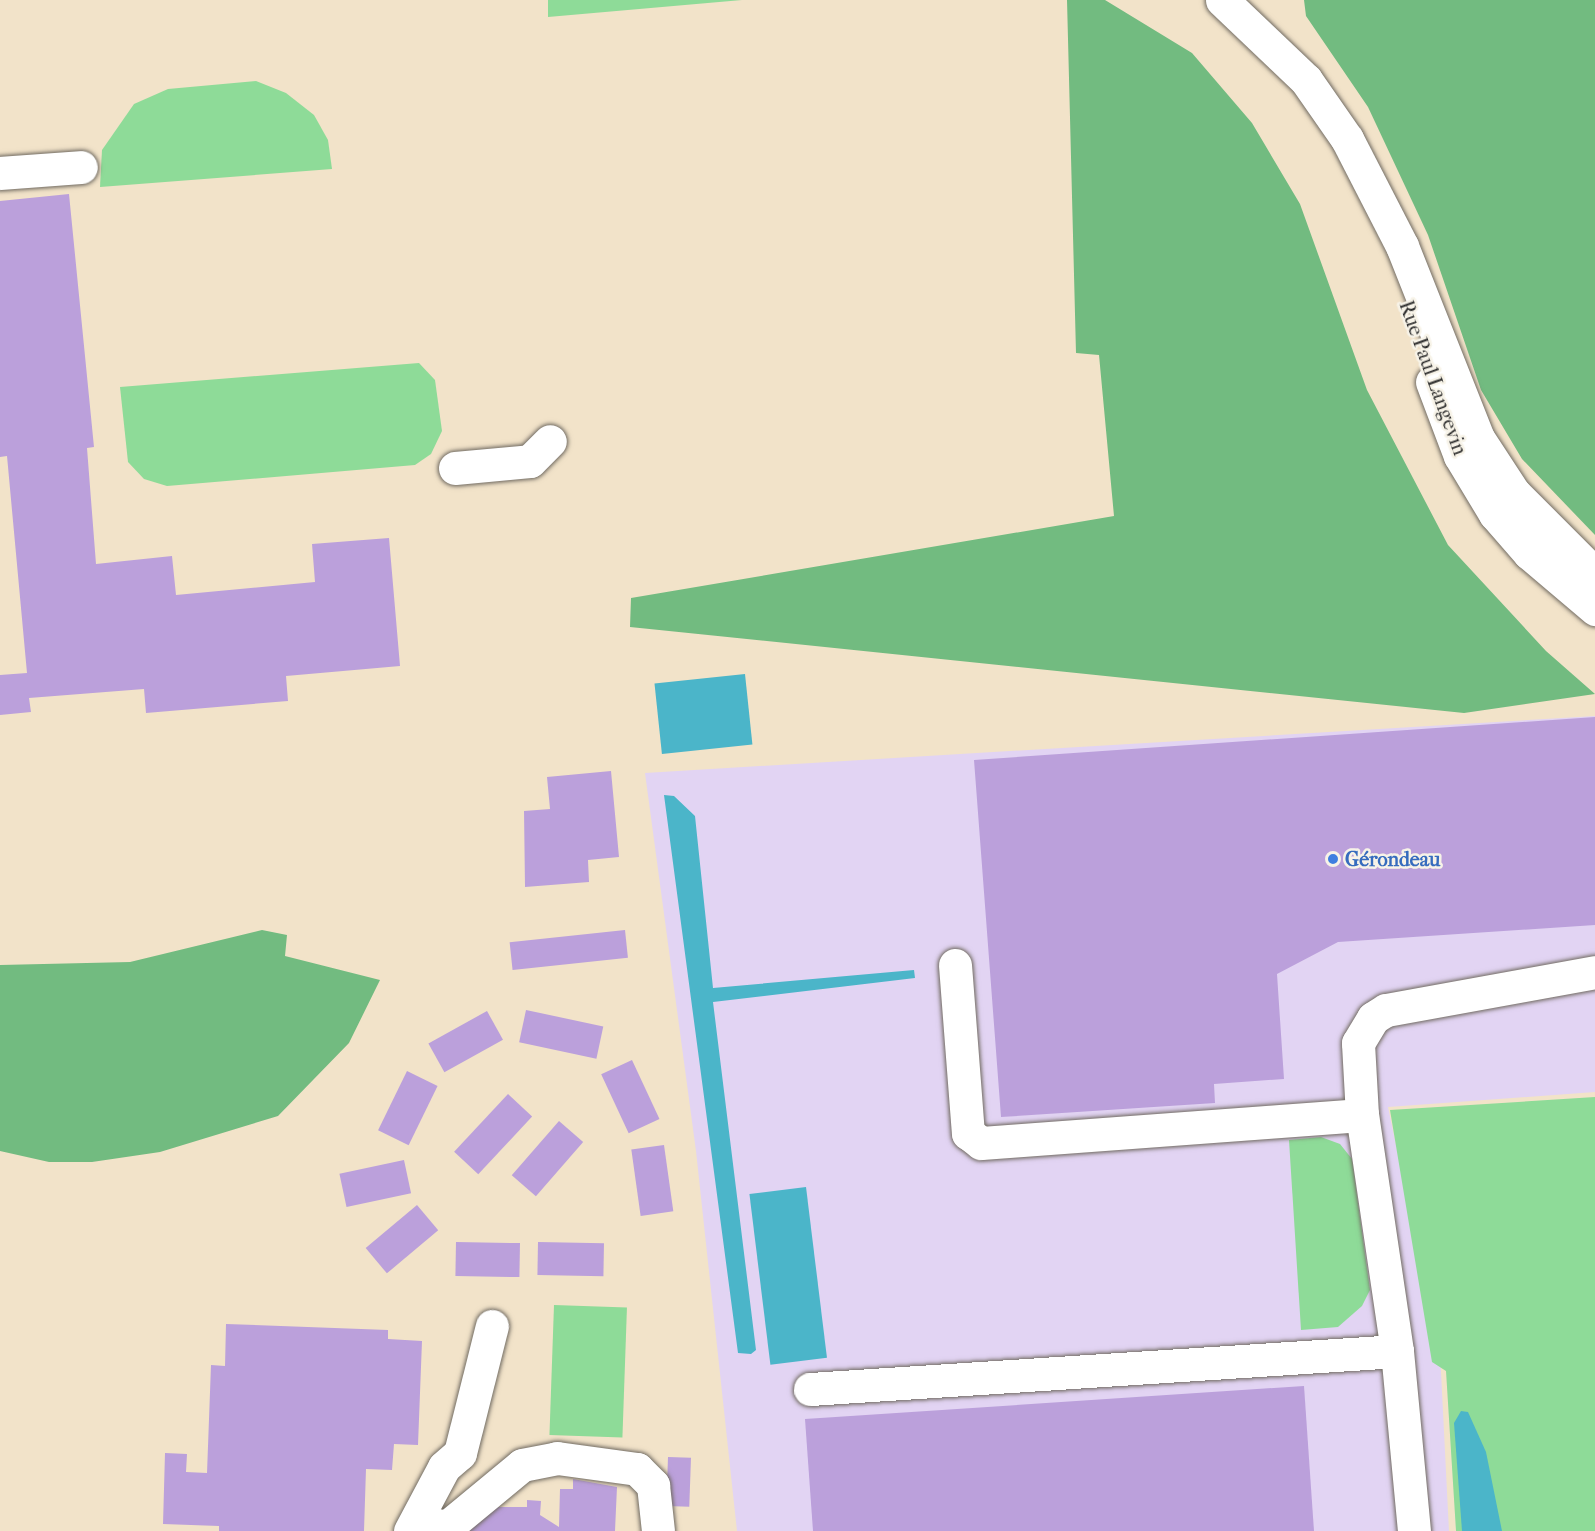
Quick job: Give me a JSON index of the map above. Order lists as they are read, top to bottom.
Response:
{
  "streets": {
    "main road": ["Rue Paul Langevin"]
  },
  "places": ["Gérondeau"]
}
